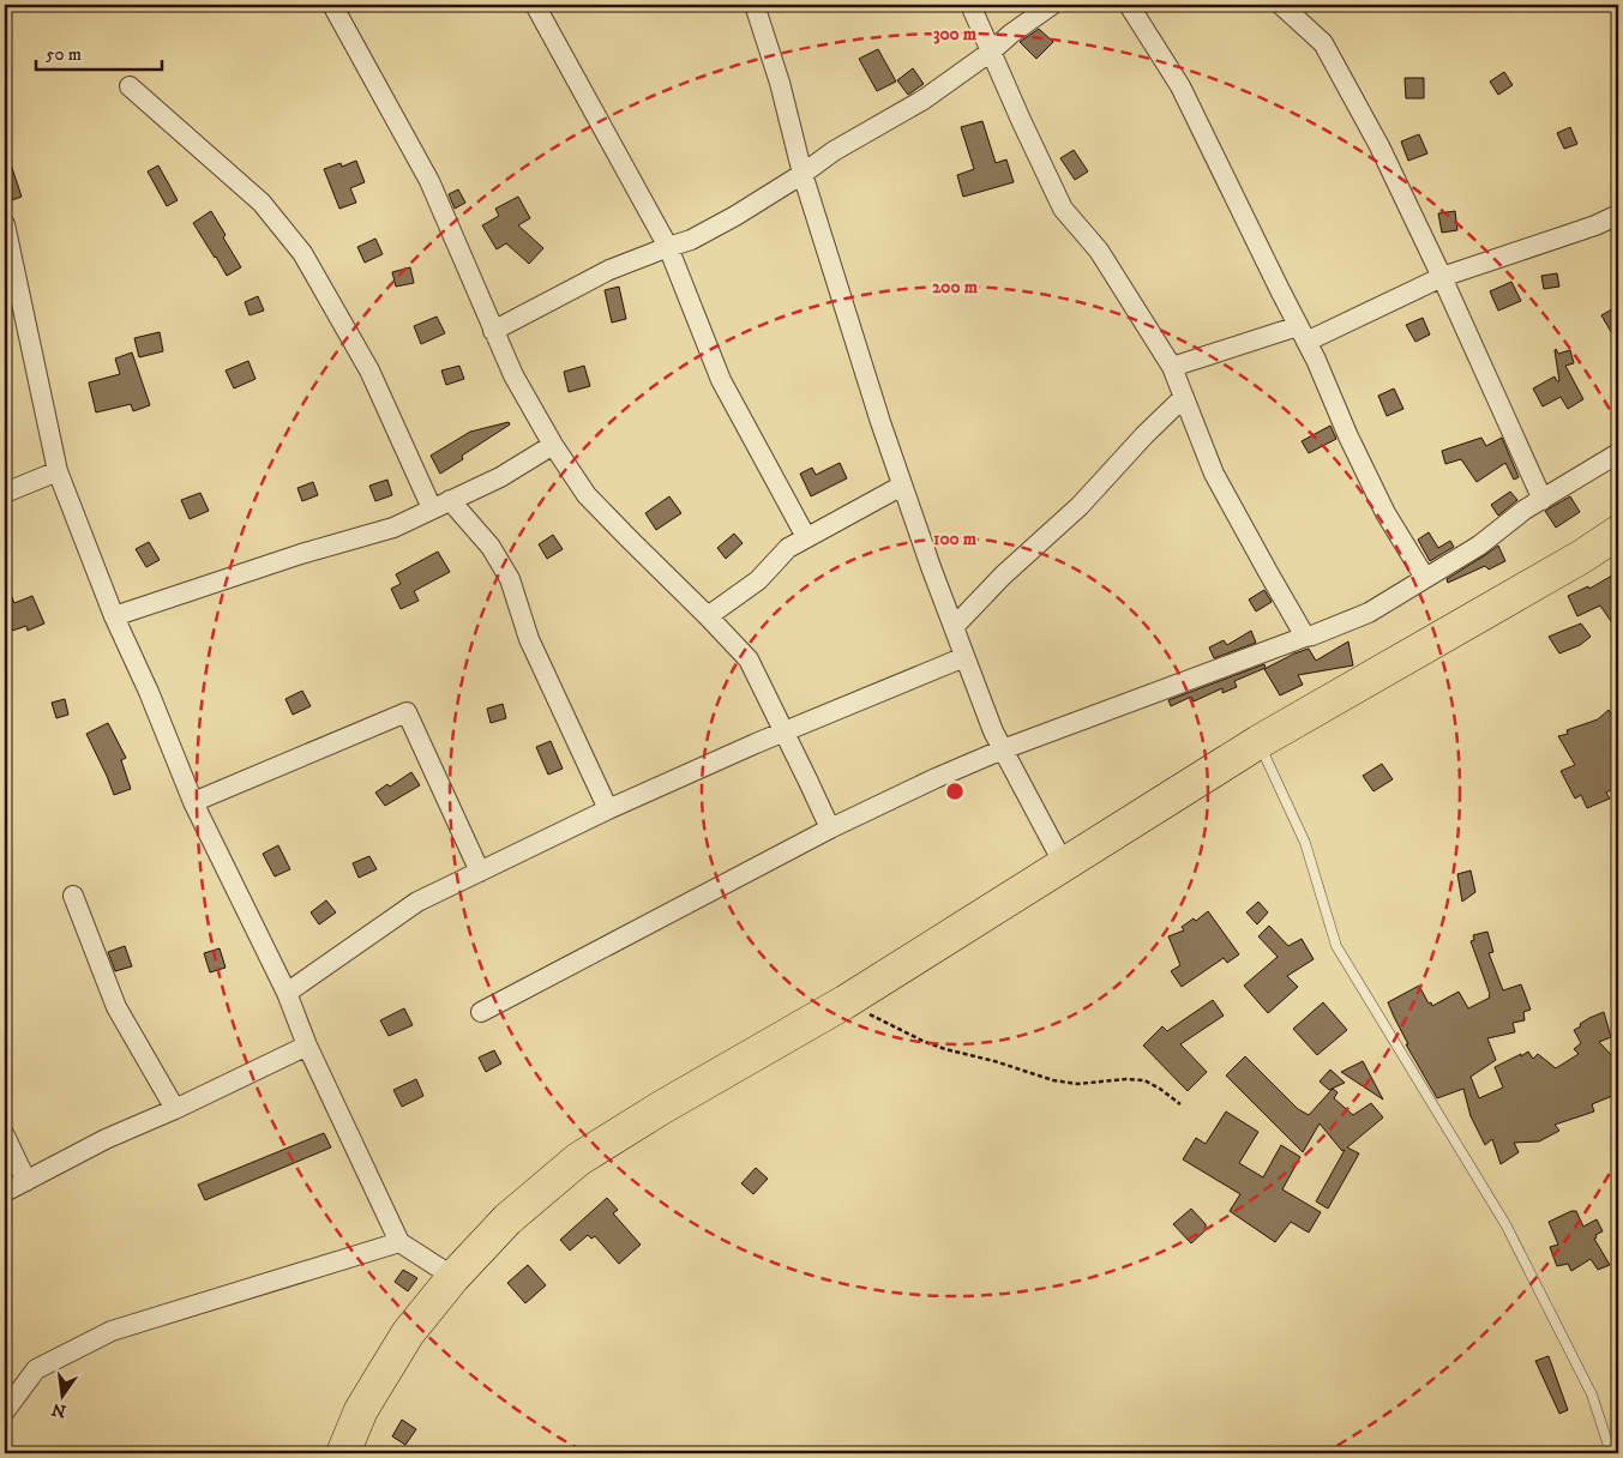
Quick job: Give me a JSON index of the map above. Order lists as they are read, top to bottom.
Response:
{
  "scale_bar": "50 m",
  "north": "bottom",
  "rings": ["300 m", "200 m", "100 m"]
}
